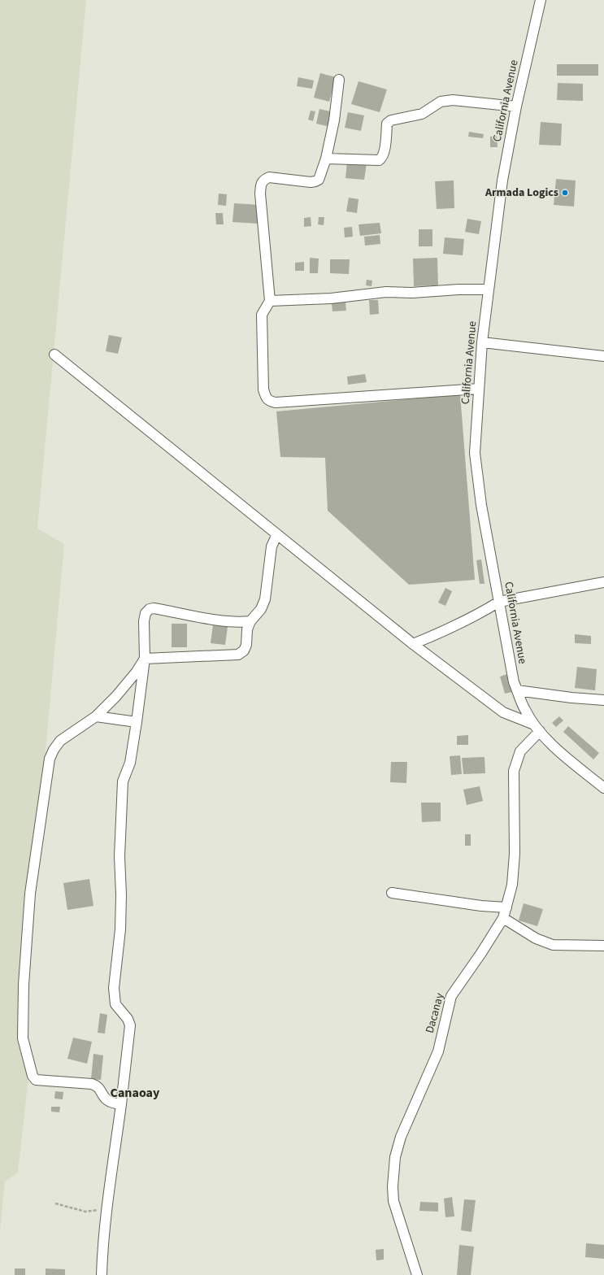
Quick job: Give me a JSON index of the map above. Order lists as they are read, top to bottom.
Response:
{
  "streets": {
    "street": ["California Avenue", "Dacanay"]
  },
  "crossings": [
    ["California Avenue", "Dacanay"]
  ],
  "districts": ["Canaoay"],
  "places": ["Armada Logics"]
}
